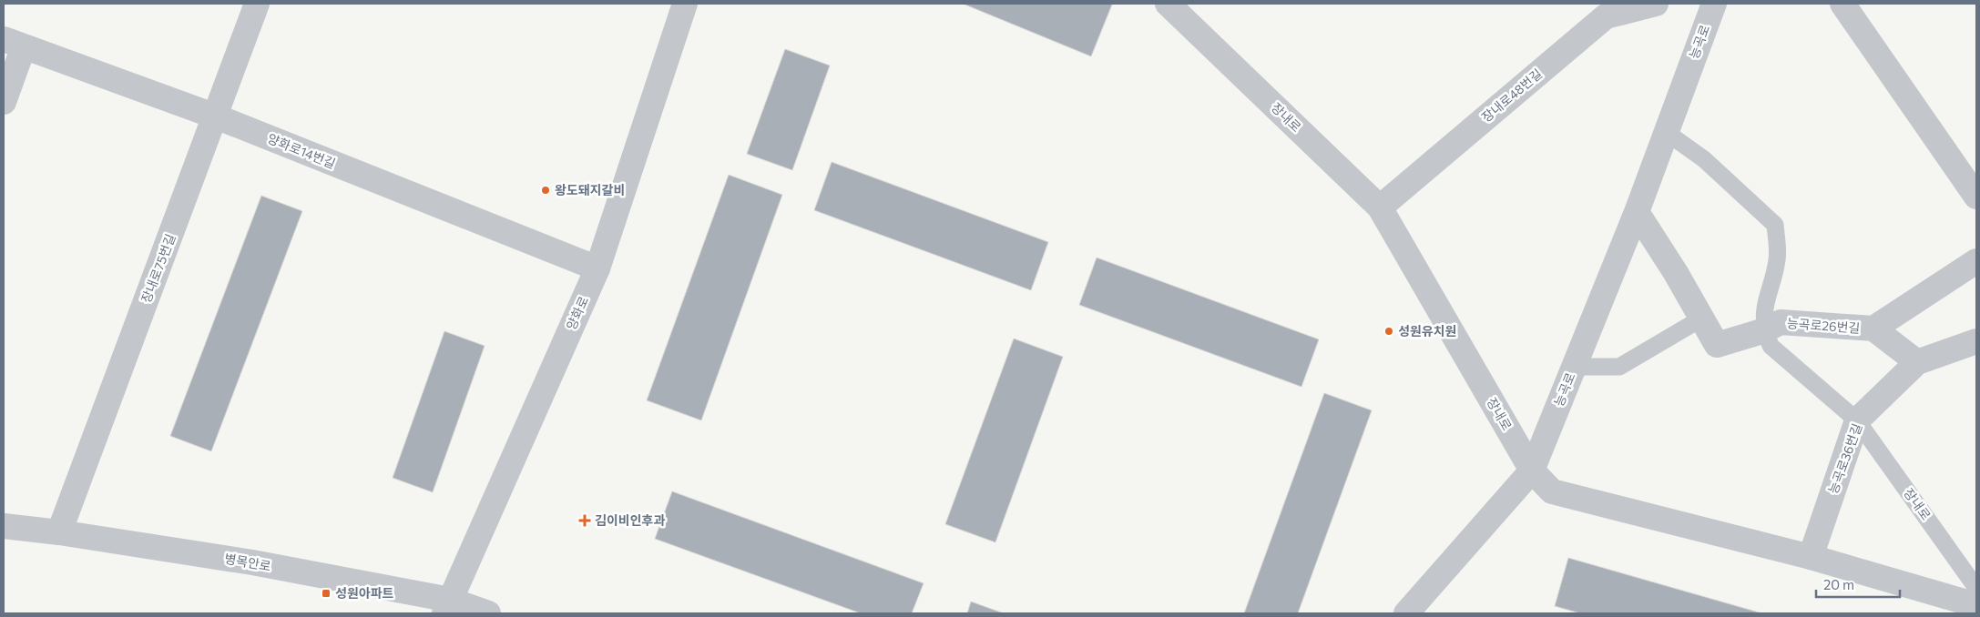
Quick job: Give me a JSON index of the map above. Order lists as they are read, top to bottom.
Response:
{
  "streets": {
    "street": [
      "능곡로",
      "장내로48번길",
      "장내로",
      "양화로14번길",
      "장내로75번길",
      "양화로",
      "능곡로26번길",
      "능곡로36번길",
      "병목안로"
    ]
  },
  "crossings": [
    ["능곡로", "장내로"],
    ["장내로48번길", "장내로"],
    ["장내로", "능곡로26번길"],
    ["장내로", "능곡로36번길"],
    ["양화로14번길", "장내로75번길"],
    ["양화로14번길", "양화로"],
    ["장내로75번길", "병목안로"],
    ["양화로", "병목안로"]
  ],
  "places": {
    "other": ["왕도돼지갈비", "성원유치원"],
    "health": ["김이비인후과"],
    "transit": ["성원아파트"]
  },
  "scale_bar": "20 m"
}
